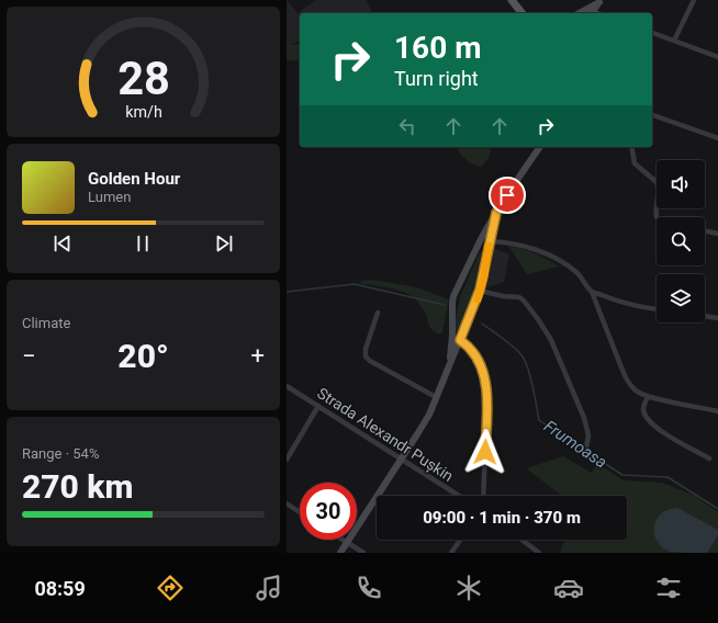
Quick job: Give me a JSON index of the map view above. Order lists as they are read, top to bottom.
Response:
{
  "streets": {
    "street": ["Strada Alexandr Pușkin"]
  },
  "water": ["Frumoasa"],
  "page": {
    "turn": ["160 m", "Turn right"],
    "song": ["Golden Hour", "Lumen"],
    "tile": [
      "Climate",
      ["Range · 54%", "270 km"]
    ],
    "heat": ["−", "20°", "+"],
    "limit": "30",
    "trip": "09:00 · 1 min · 370 m",
    "tabs": "08:59",
    "gauge": ["28", "km/h"]
  }
}
